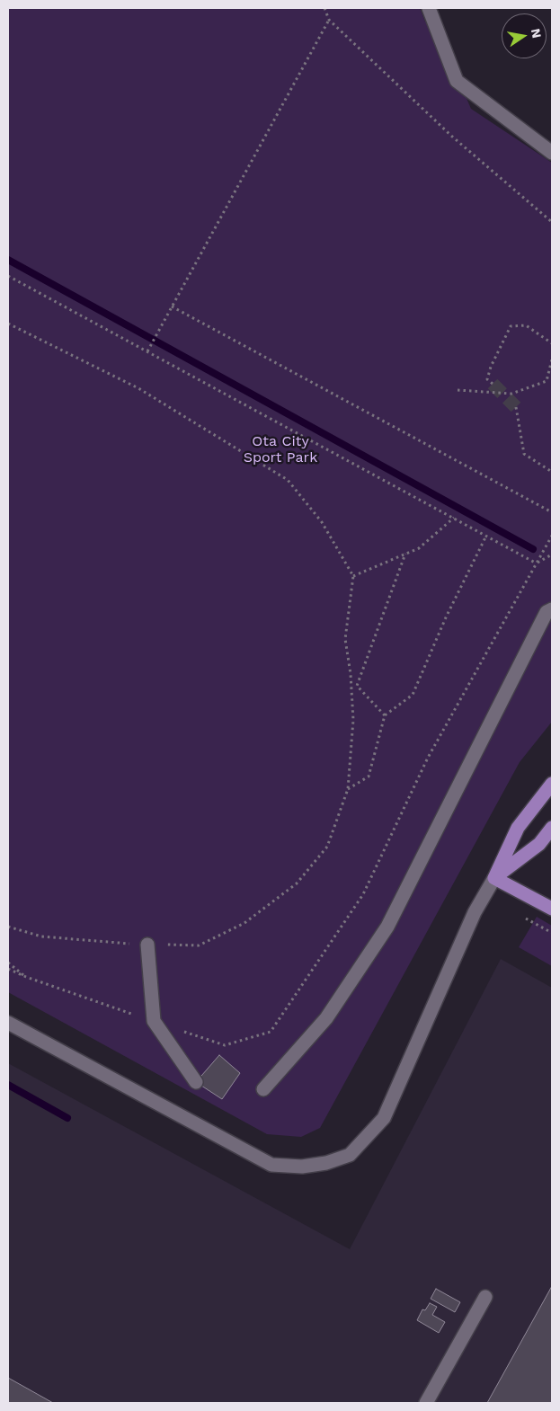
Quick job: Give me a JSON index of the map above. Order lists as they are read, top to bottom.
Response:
{
  "parks": ["Ota City Sport Park"],
  "north": "right"
}
